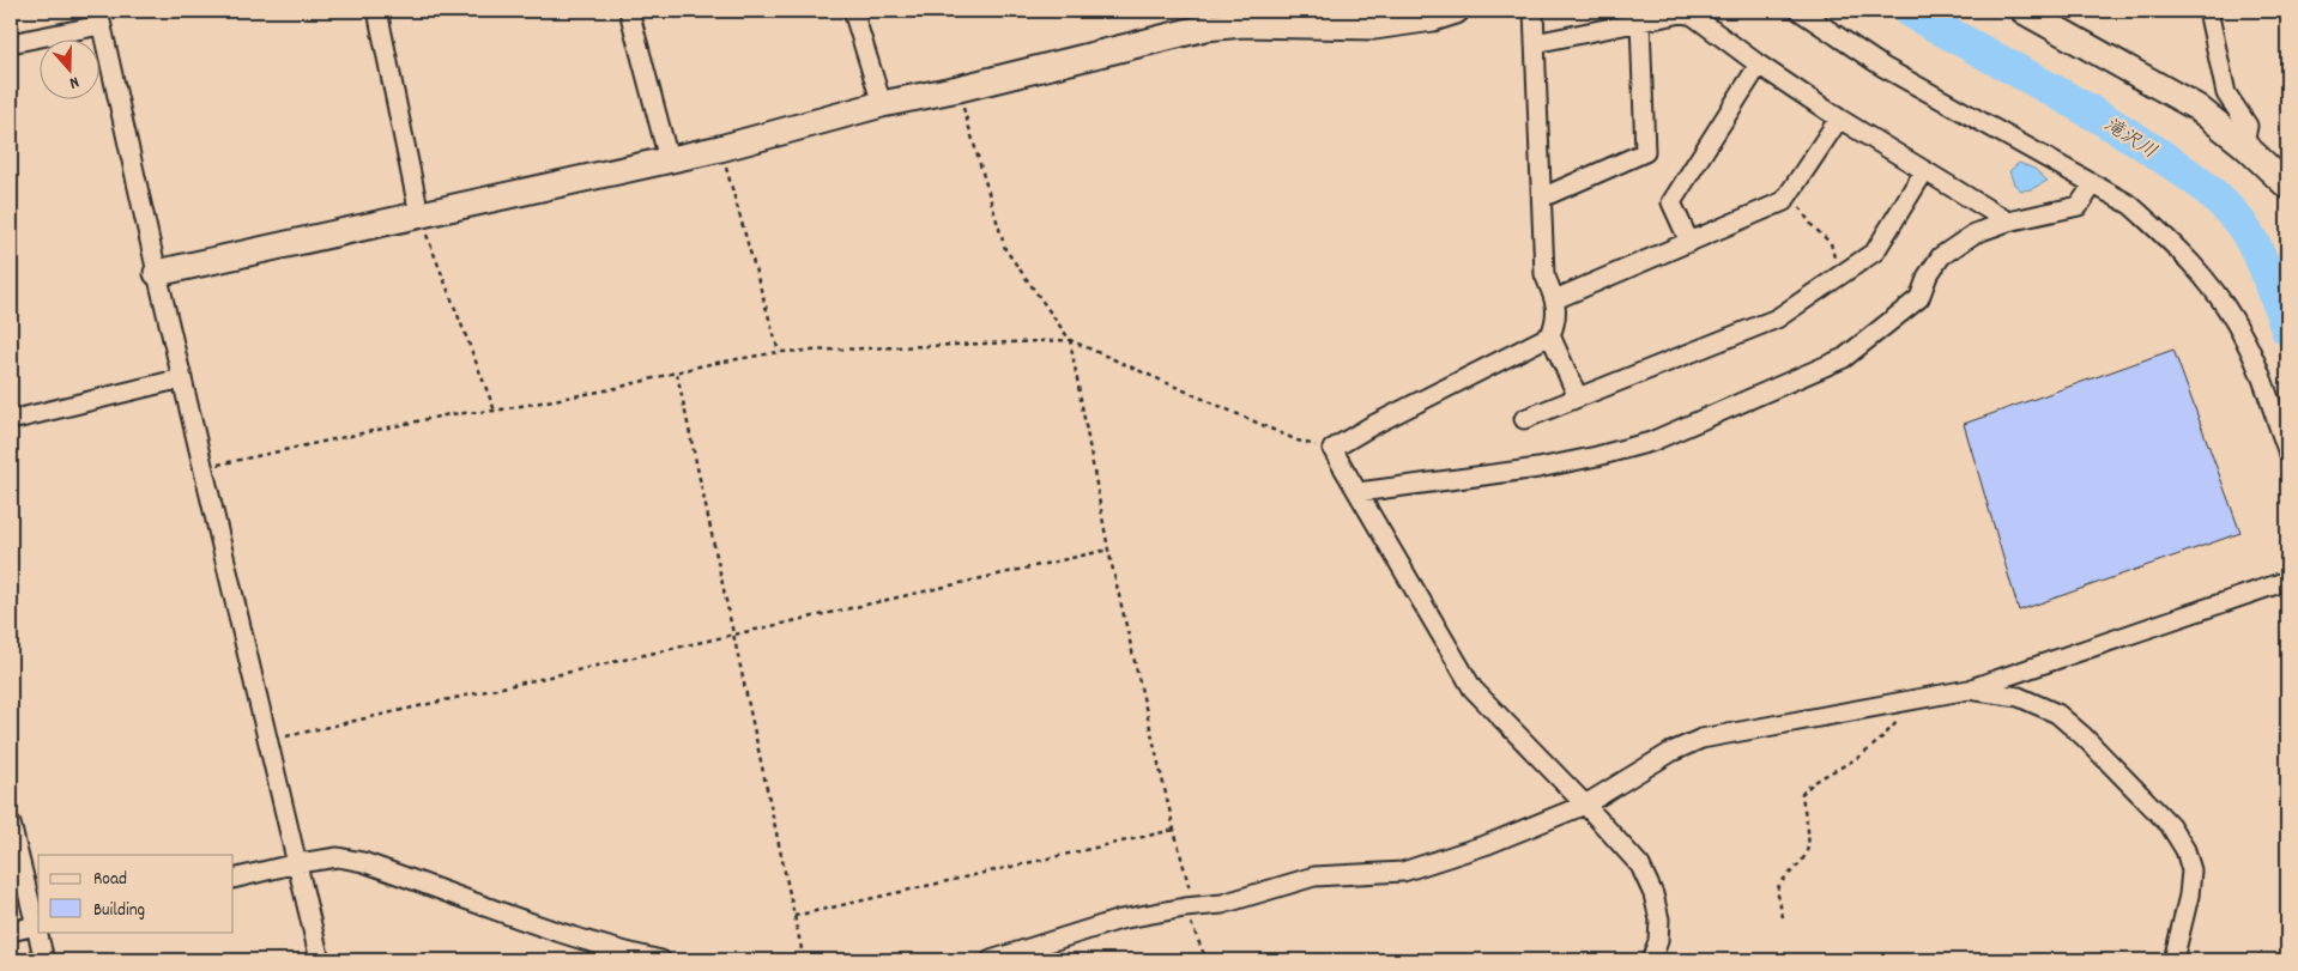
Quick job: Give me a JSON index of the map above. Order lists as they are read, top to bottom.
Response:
{
  "water": ["滝沢川"],
  "legend": ["Road", "Building"],
  "north": "bottom"
}
